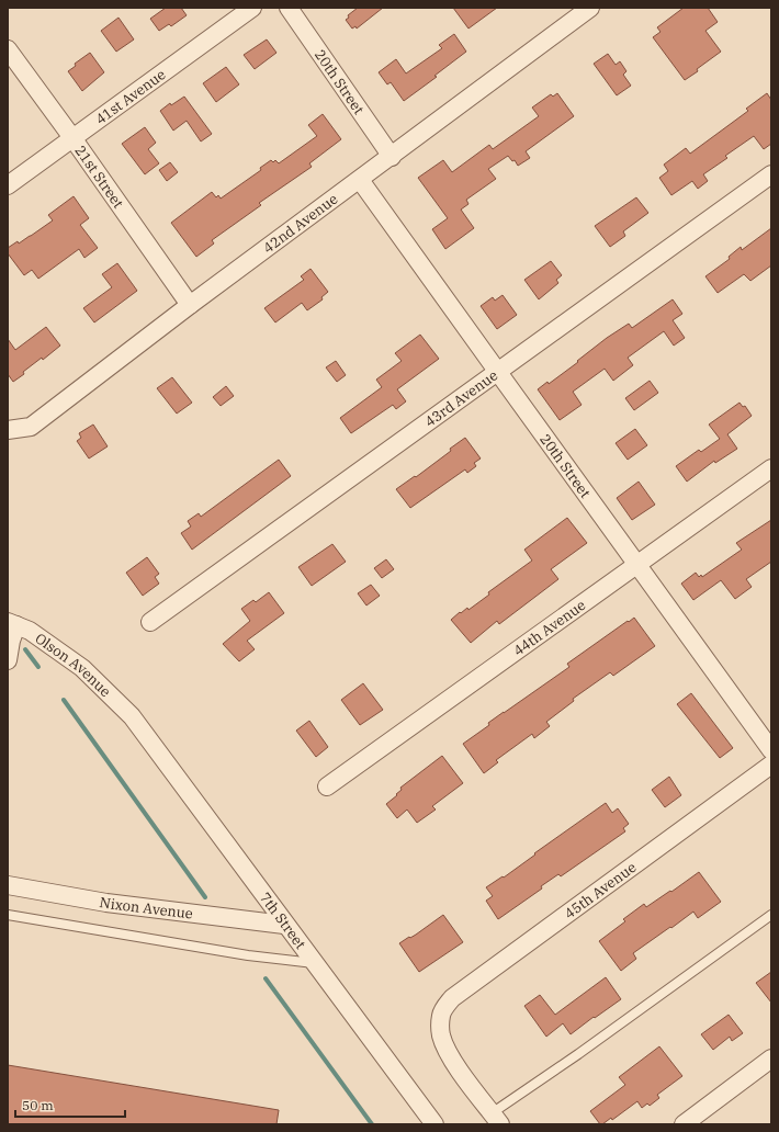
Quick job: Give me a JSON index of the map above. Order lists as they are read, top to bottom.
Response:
{
  "streets": {
    "street": [
      "20th Street",
      "41st Avenue",
      "21st Street",
      "42nd Avenue",
      "43rd Avenue",
      "44th Avenue",
      "Olson Avenue",
      "45th Avenue",
      "Nixon Avenue",
      "7th Street"
    ]
  },
  "crossings": [
    ["20th Street", "42nd Avenue"],
    ["20th Street", "43rd Avenue"],
    ["20th Street", "44th Avenue"],
    ["41st Avenue", "21st Street"],
    ["21st Street", "42nd Avenue"],
    ["Olson Avenue", "7th Street"],
    ["Nixon Avenue", "7th Street"]
  ],
  "scale_bar": "50 m"
}
